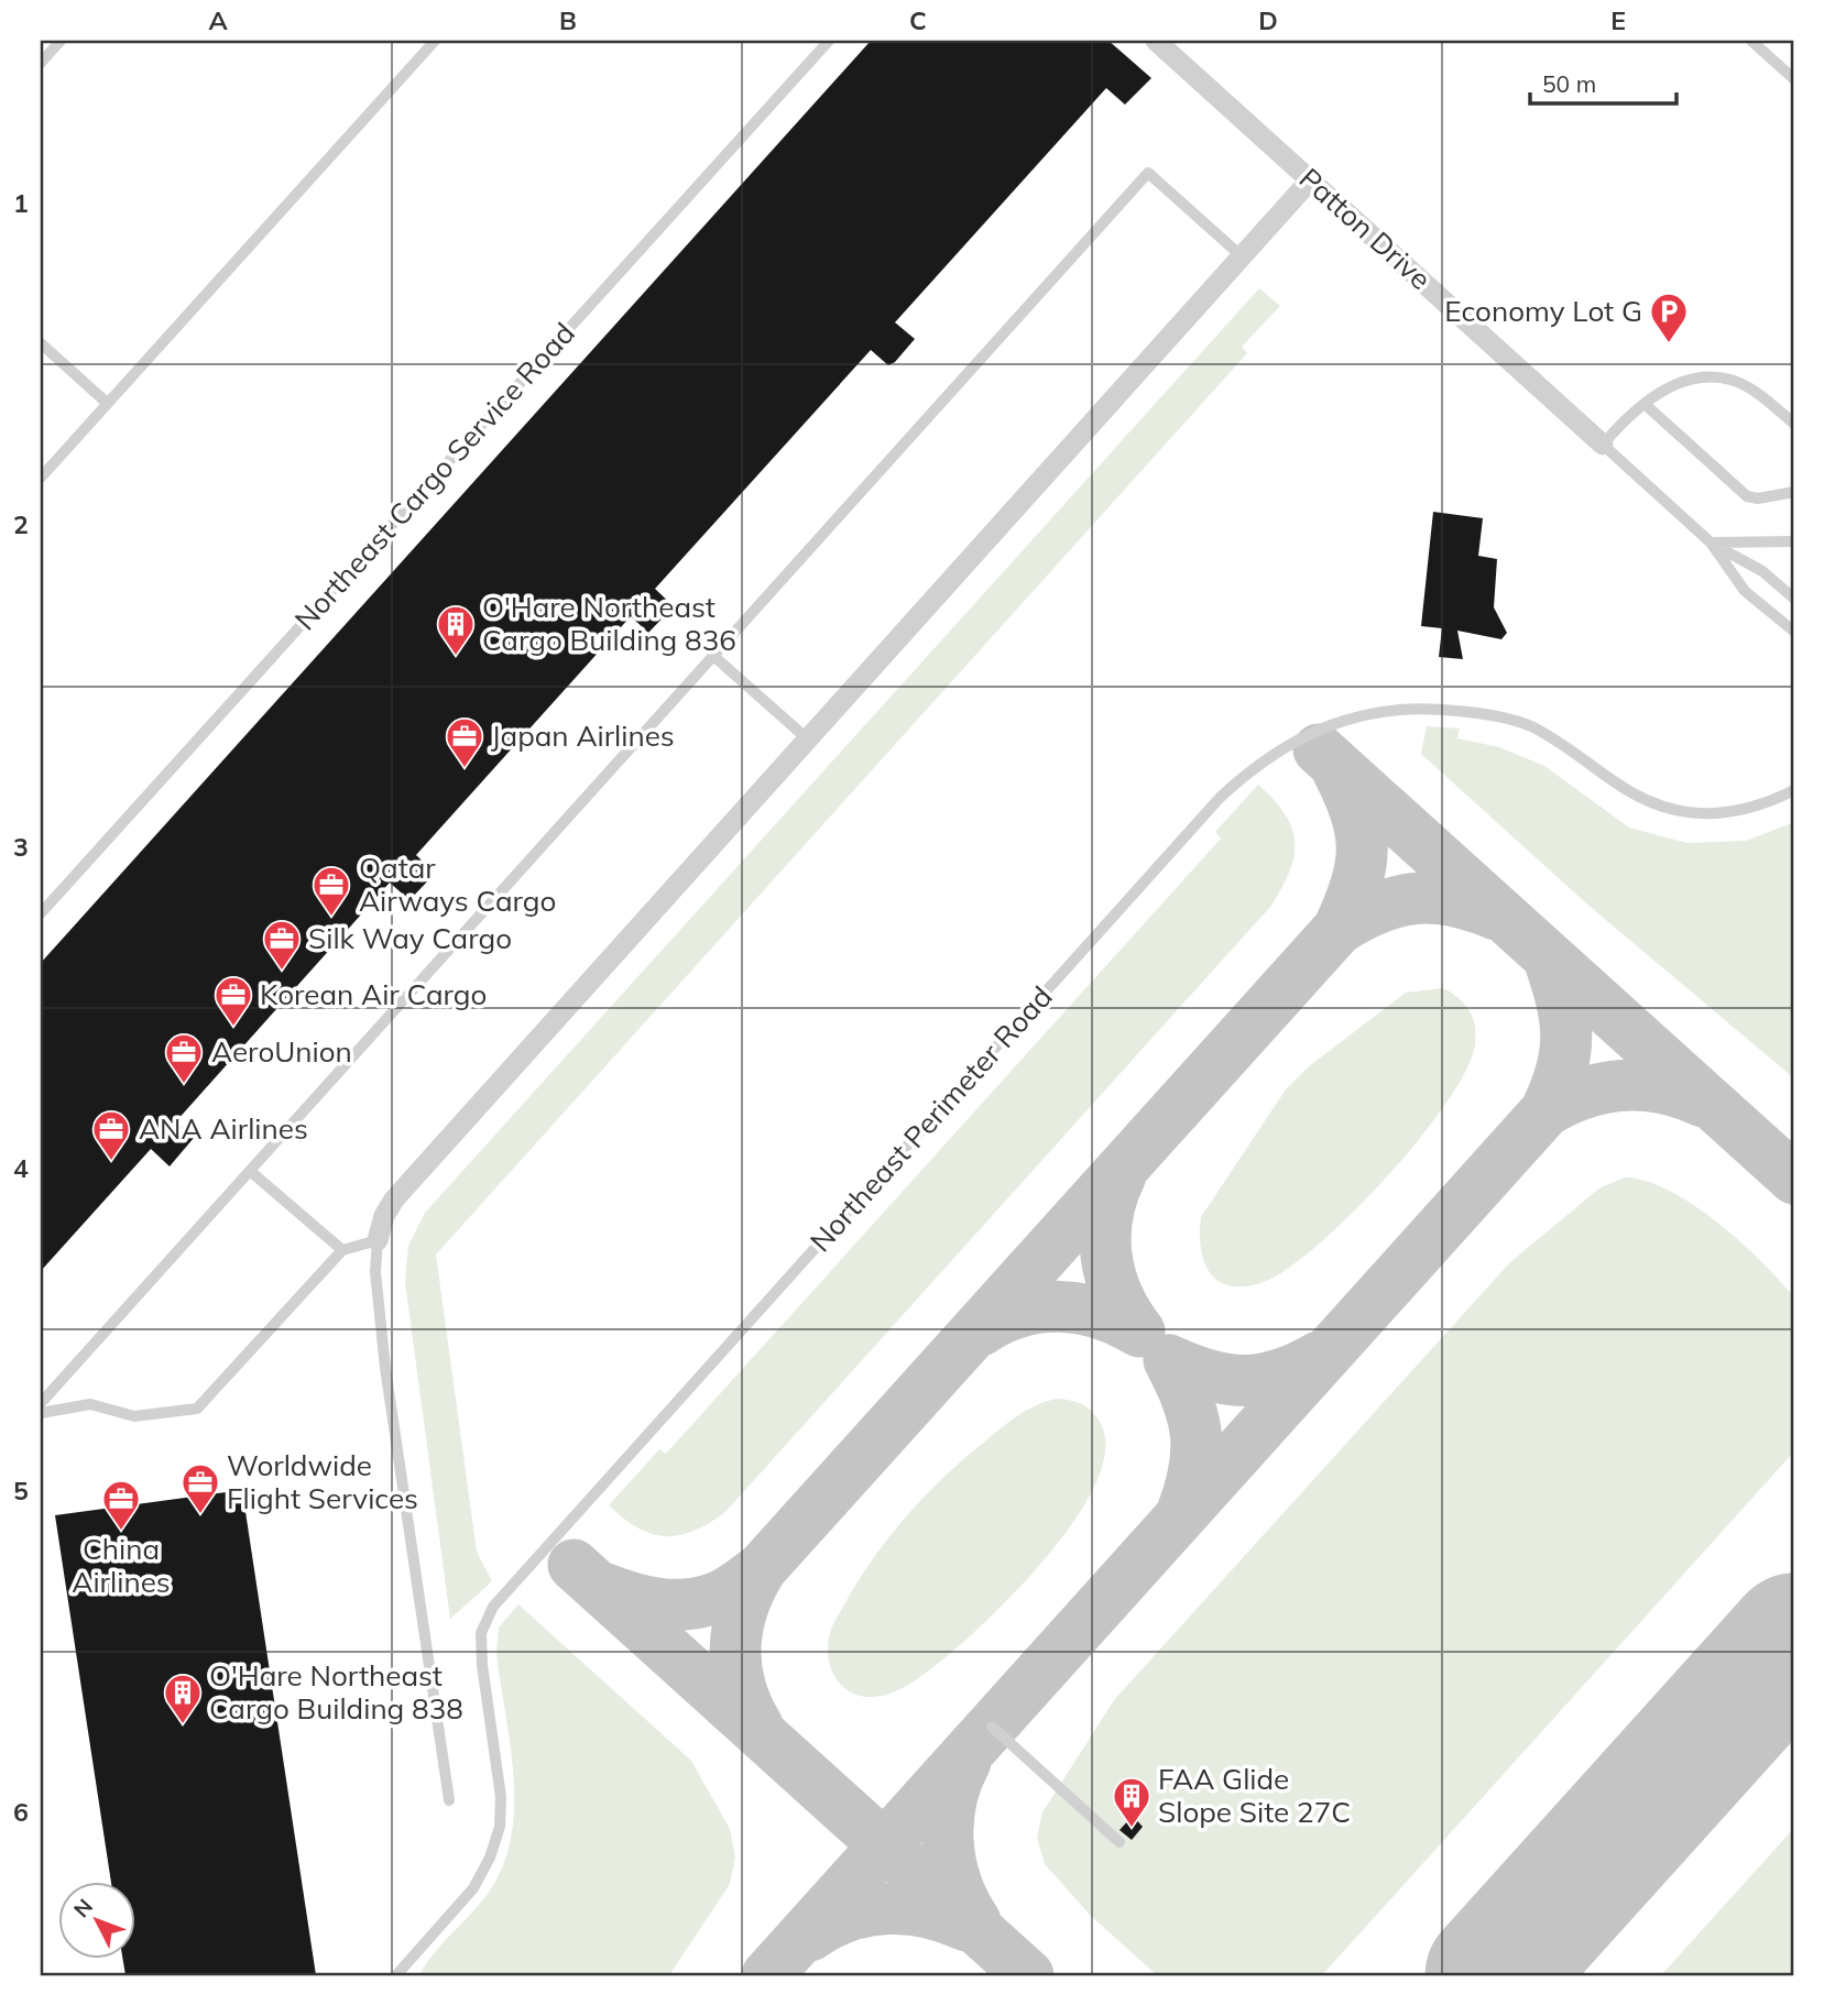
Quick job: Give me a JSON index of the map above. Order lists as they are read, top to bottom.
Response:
{
  "streets": {
    "street": ["Patton Drive"],
    "lane": ["Northeast Cargo Service Road", "Northeast Perimeter Road"]
  },
  "places": {
    "parking": ["Economy Lot G"],
    "building": ["O'Hare Northeast Cargo Building 836", "O'Hare Northeast Cargo Building 838", "FAA Glide Slope Site 27C"],
    "office": [
      "Japan Airlines",
      "Qatar Airways Cargo",
      "Silk Way Cargo",
      "Korean Air Cargo",
      "AeroUnion",
      "ANA Airlines",
      "Worldwide Flight Services",
      "China Airlines"
    ]
  },
  "scale_bar": "50 m",
  "north": "top left",
  "grid": {
    "columns": [
      "A",
      "B",
      "C",
      "D",
      "E"
    ],
    "rows": [
      "1",
      "2",
      "3",
      "4",
      "5",
      "6"
    ]
  }
}
